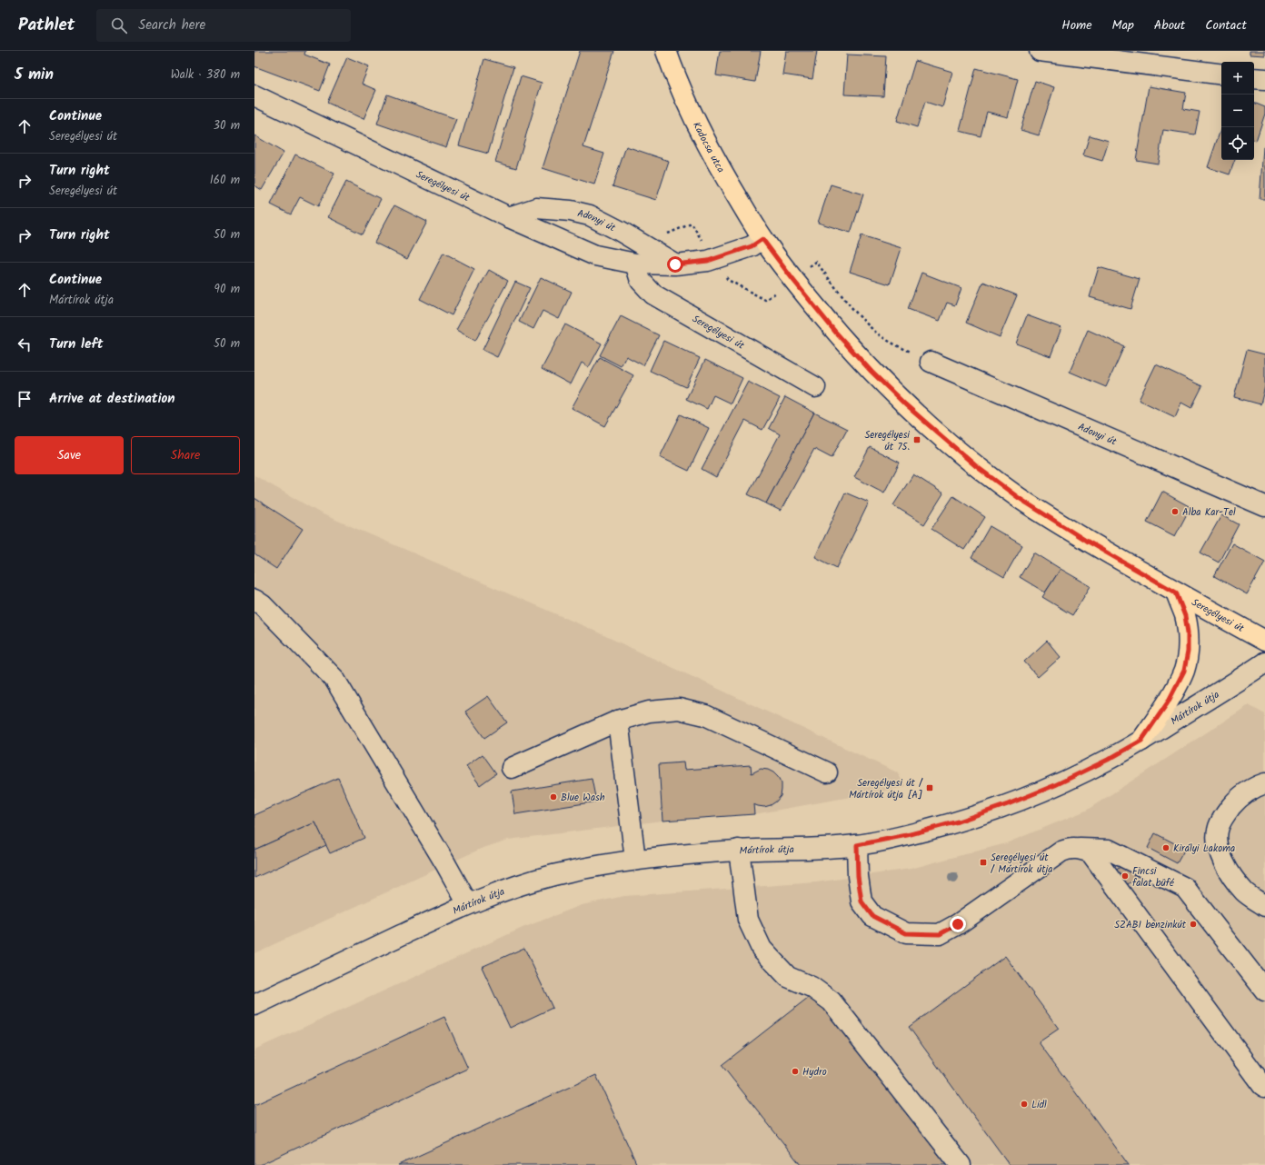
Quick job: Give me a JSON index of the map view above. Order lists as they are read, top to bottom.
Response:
{
  "streets": {
    "main road": ["Kadocsa utca", "Seregélyesi út"],
    "street": ["Adonyi út", "Mártírok útja"]
  },
  "crossings": [
    ["Kadocsa utca", "Seregélyesi út"],
    ["Seregélyesi út", "Adonyi út"]
  ],
  "places": {
    "transit": ["Seregélyesi út 75.", "Seregélyesi út / Mártírok útja [A]", "Seregélyesi út / Mártírok útja"],
    "other": [
      "Alba Kar-Tel",
      "Blue Wash",
      "Királyi Lakoma",
      "Fincsi falat büfé",
      "SZABI benzinkút",
      "Hydro",
      "Lidl"
    ]
  },
  "page": {
    "header": "Pathlet",
    "search": "Search here",
    "nav": [
      "Home",
      "Map",
      "About",
      "Contact"
    ],
    "heading": ["5 min", "Walk · 380 m"],
    "map_buttons": ["+", "−"],
    "list": [
      ["Continue", "Seregélyesi út", "30 m"],
      ["Turn right", "Seregélyesi út", "160 m"],
      ["Turn right", "50 m"],
      ["Continue", "Mártírok útja", "90 m"],
      ["Turn left", "50 m"],
      "Arrive at destination"
    ],
    "buttons": ["Save", "Share"]
  }
}
